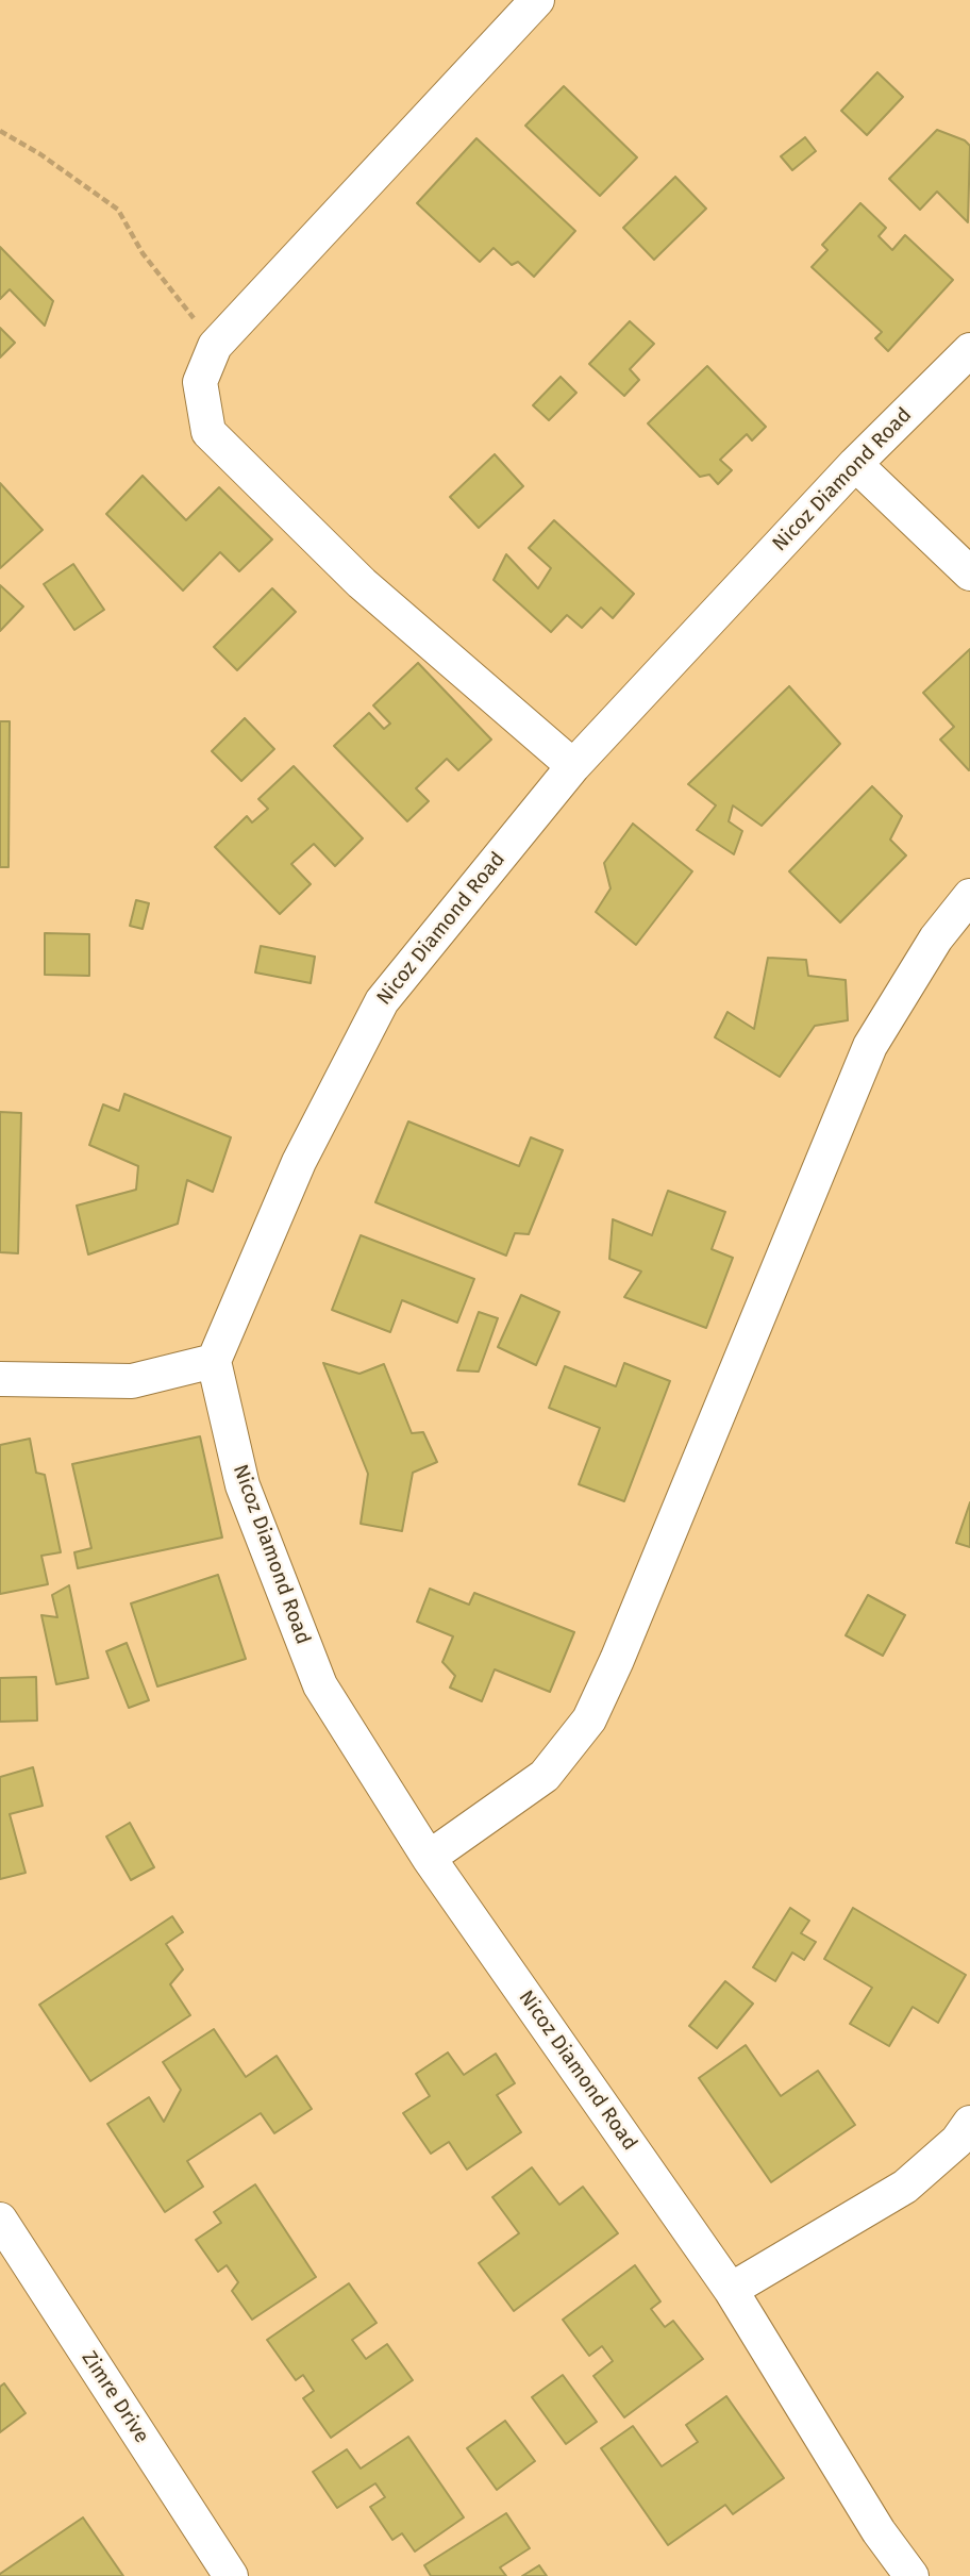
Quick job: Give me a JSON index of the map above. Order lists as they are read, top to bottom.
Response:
{
  "streets": {
    "street": ["Nicoz Diamond Road", "Zimre Drive"]
  }
}
